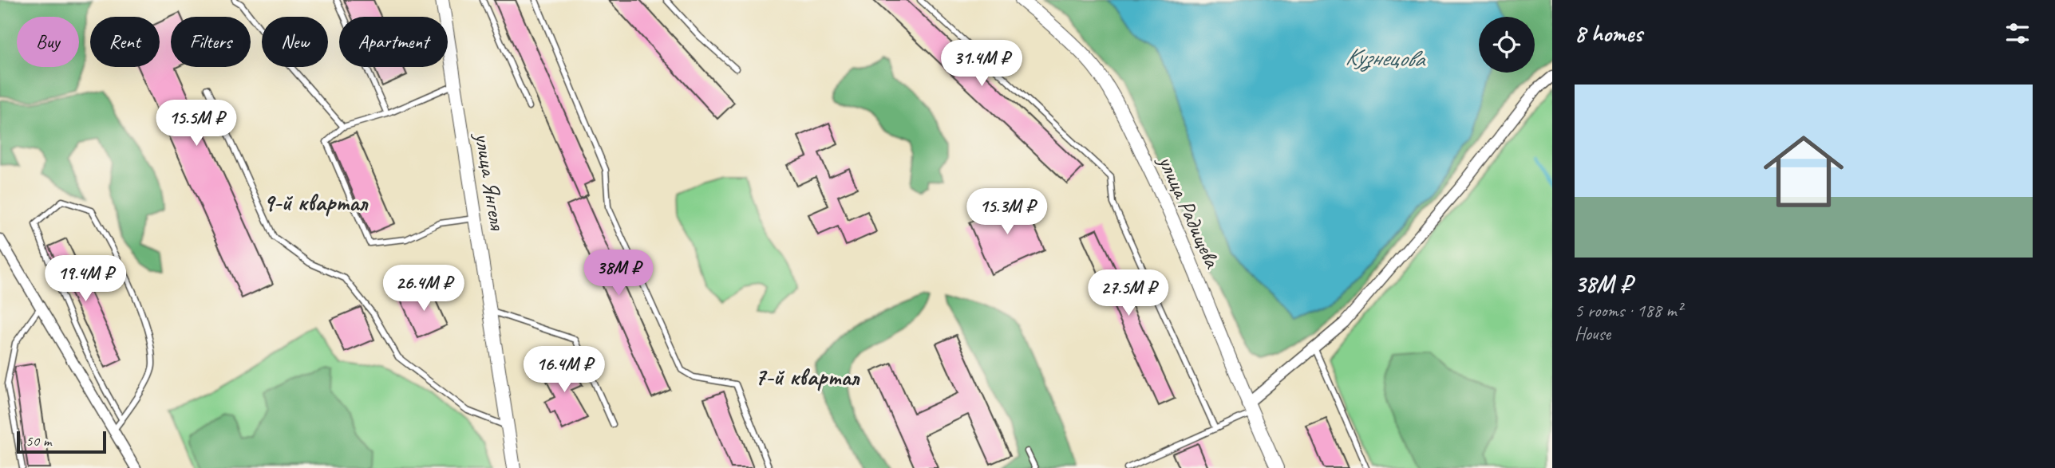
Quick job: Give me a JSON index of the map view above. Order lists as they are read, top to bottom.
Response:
{
  "streets": {
    "street": ["улица Янгеля", "улица Радищева"]
  },
  "districts": ["9-й квартал", "7-й квартал"],
  "water": ["Кузнецова"],
  "scale_bar": "50 m",
  "page": {
    "heading": "8 homes",
    "chip": [
      "Buy",
      "Rent",
      "Filters",
      "New",
      "Apartment"
    ],
    "price": [
      "31.4M ₽",
      "15.5M ₽",
      "15.3M ₽",
      "38M ₽",
      "19.4M ₽",
      "26.4M ₽",
      "27.5M ₽",
      "16.4M ₽"
    ],
    "list": [
      {
        "name": "38M ₽",
        "note": "5 rooms · 188 m² · House"
      }
    ],
    "scale": "50 m"
  }
}
